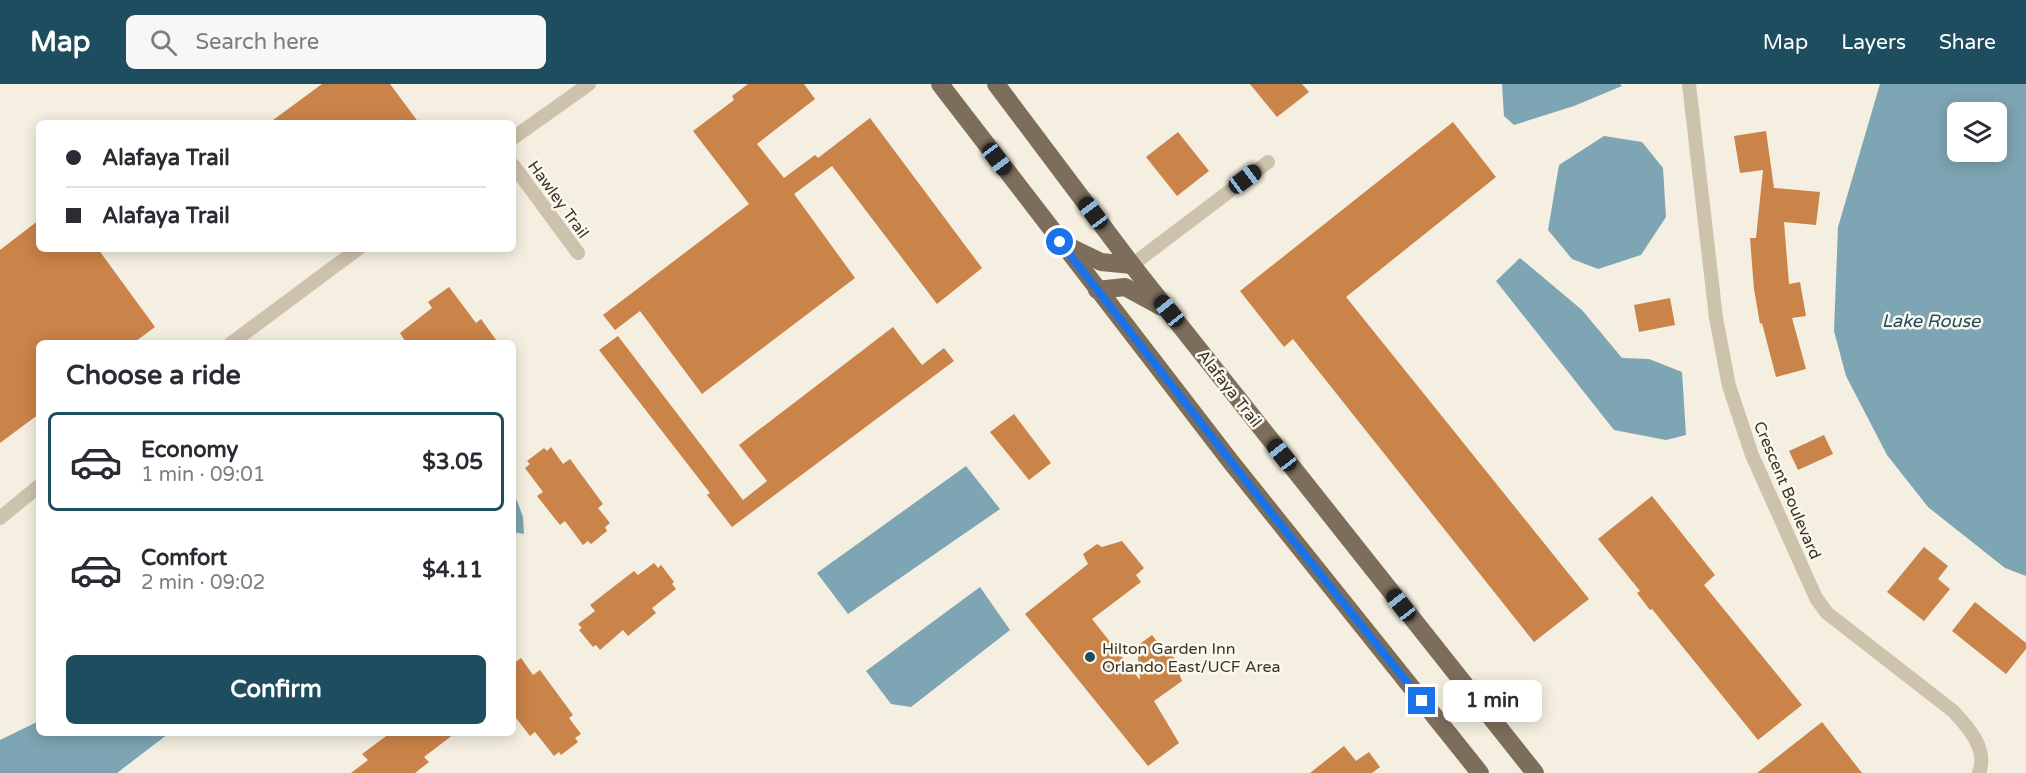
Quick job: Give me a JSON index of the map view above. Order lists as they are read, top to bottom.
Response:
{
  "streets": {
    "main road": ["Alafaya Trail"],
    "street": ["Hawley Trail", "Crescent Boulevard"]
  },
  "water": ["Lake Rouse"],
  "places": ["Hilton Garden Inn Orlando East/UCF Area"],
  "page": {
    "header": "Map",
    "search": "Search here",
    "nav": ["Map", "Layers", "Share"],
    "banner": ["Alafaya Trail", "Alafaya Trail"],
    "heading": "Choose a ride",
    "list": [
      {
        "name": "Economy",
        "note": "1 min · 09:01",
        "value": "$3.05"
      },
      {
        "name": "Comfort",
        "note": "2 min · 09:02",
        "value": "$4.11"
      }
    ],
    "buttons": "Confirm",
    "bubble": "1 min"
  }
}
